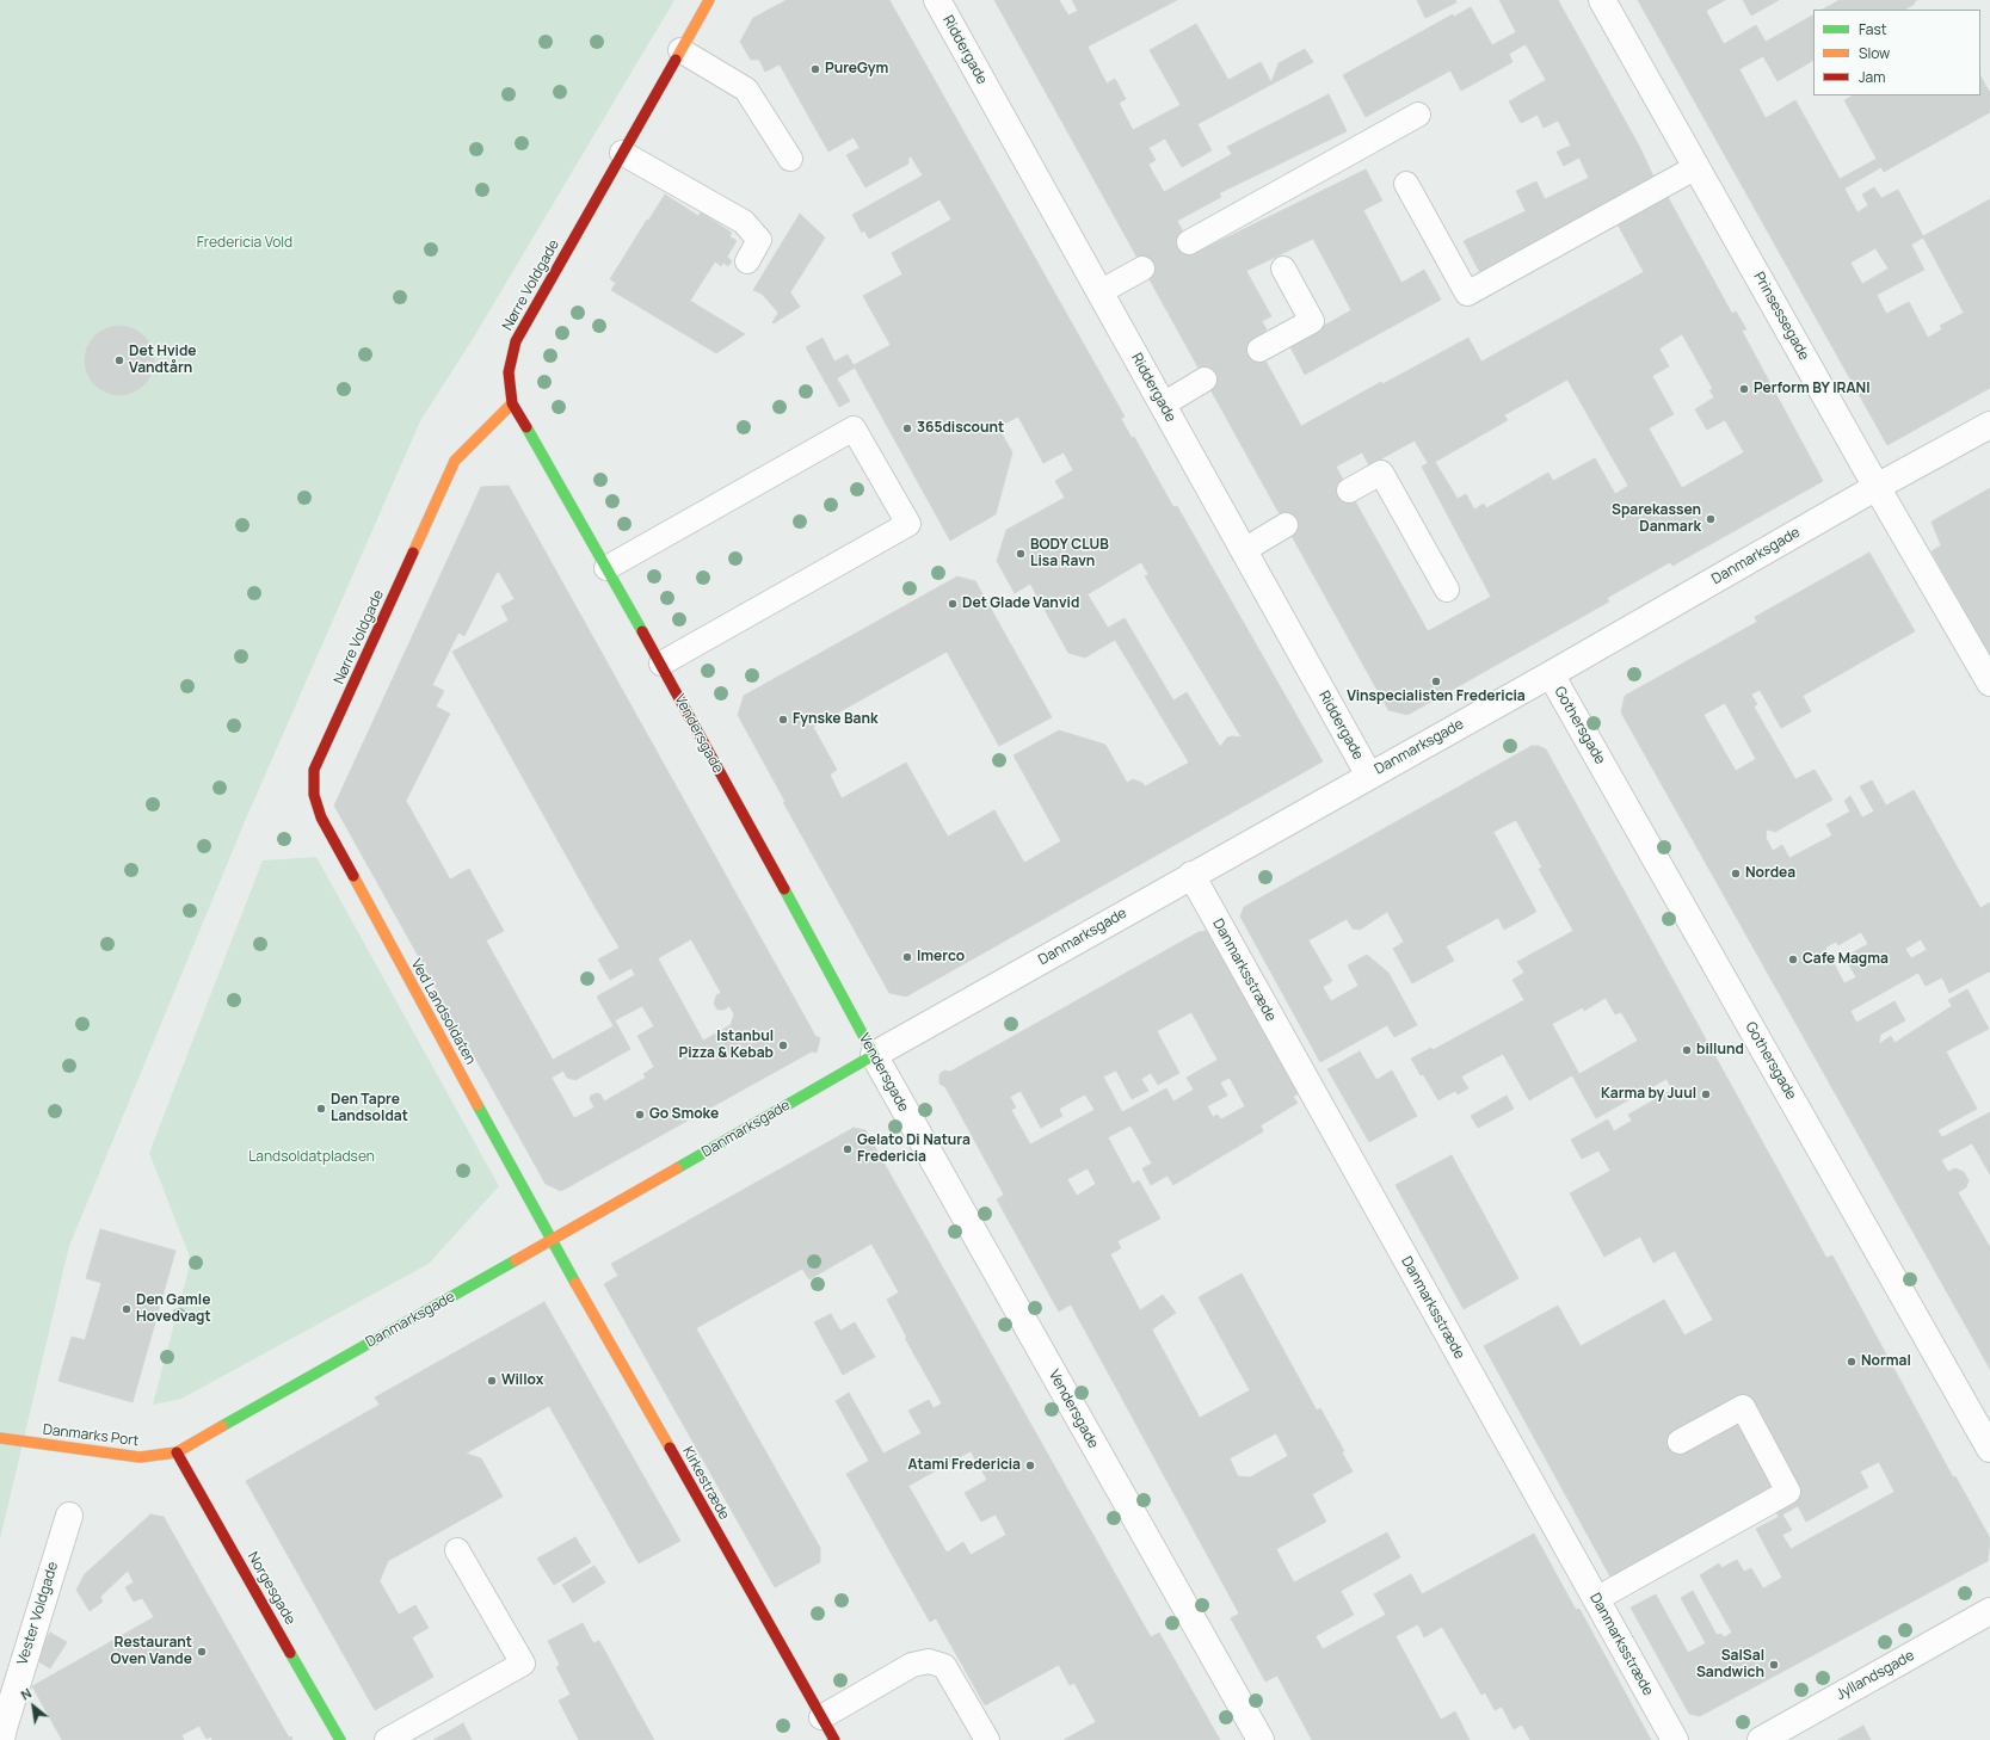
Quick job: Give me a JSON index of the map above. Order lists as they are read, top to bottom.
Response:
{
  "streets": {
    "street": [
      "Riddergade",
      "Nørre Voldgade",
      "Prinsessegade",
      "Danmarksgade",
      "Gothersgade",
      "Vendersgade",
      "Danmarksstræde",
      "Ved Landsoldaten",
      "Danmarks Port",
      "Kirkestræde",
      "Norgesgade",
      "Vester Voldgade",
      "Jyllandsgade"
    ]
  },
  "crossings": [
    ["Riddergade", "Danmarksgade"],
    ["Nørre Voldgade", "Vendersgade"],
    ["Nørre Voldgade", "Ved Landsoldaten"],
    ["Prinsessegade", "Danmarksgade"],
    ["Danmarksgade", "Gothersgade"],
    ["Danmarksgade", "Vendersgade"],
    ["Danmarksgade", "Danmarksstræde"],
    ["Danmarksgade", "Ved Landsoldaten"],
    ["Danmarksgade", "Danmarks Port"],
    ["Danmarksgade", "Kirkestræde"],
    ["Danmarksgade", "Norgesgade"],
    ["Ved Landsoldaten", "Kirkestræde"],
    ["Danmarks Port", "Norgesgade"]
  ],
  "parks": ["Fredericia Vold", "Landsoldatpladsen"],
  "places": [
    "PureGym",
    "Det Hvide Vandtårn",
    "Perform BY IRANI",
    "365discount",
    "Sparekassen Danmark",
    "BODY CLUB Lisa Ravn",
    "Det Glade Vanvid",
    "Vinspecialisten Fredericia",
    "Fynske Bank",
    "Nordea",
    "Imerco",
    "Cafe Magma",
    "Istanbul Pizza & Kebab",
    "billund",
    "Karma by Juul",
    "Den Tapre Landsoldat",
    "Go Smoke",
    "Gelato Di Natura Fredericia",
    "Den Gamle Hovedvagt",
    "Normal",
    "Willox",
    "Atami Fredericia",
    "Restaurant Oven Vande",
    "SalSal Sandwich"
  ],
  "legend": ["Fast", "Slow", "Jam"],
  "north": "top left"
}
